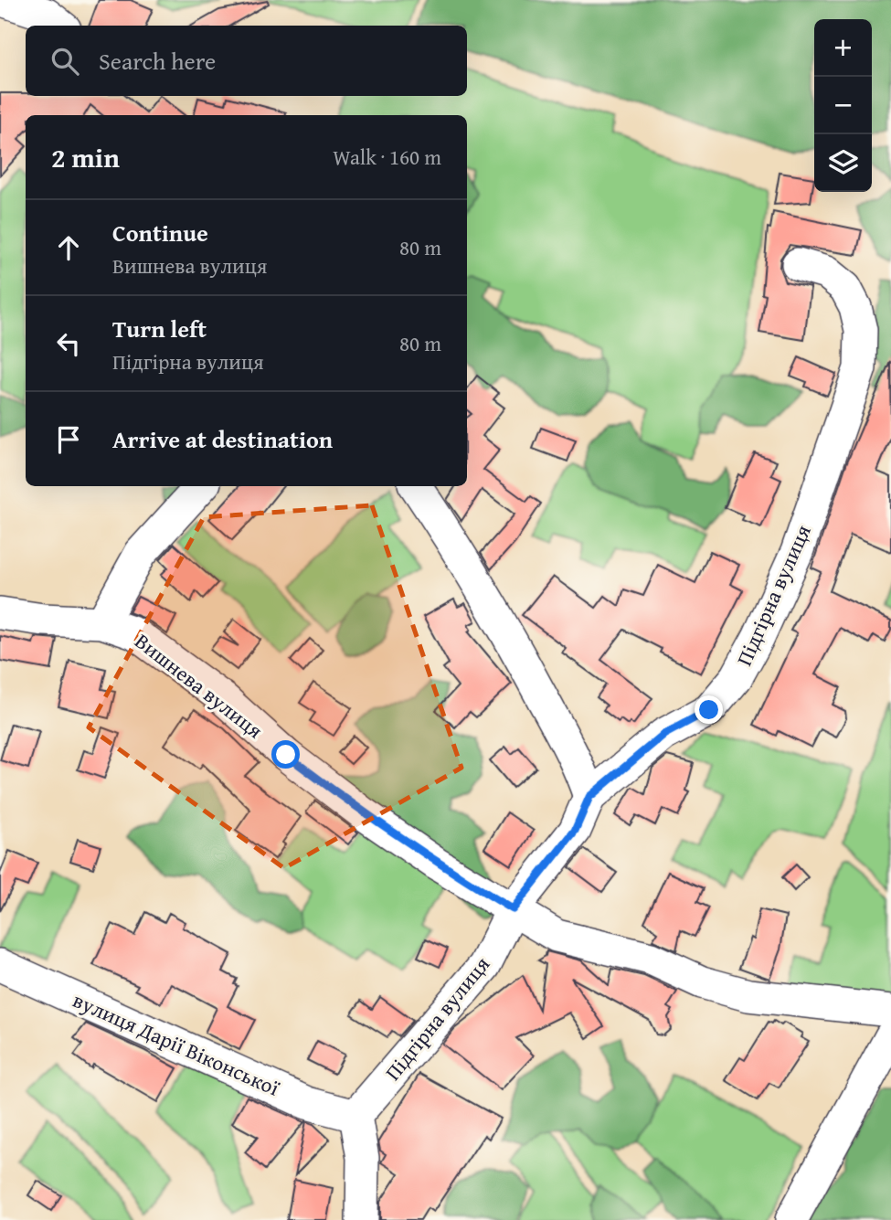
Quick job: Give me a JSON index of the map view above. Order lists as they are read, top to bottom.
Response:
{
  "streets": {
    "street": ["Підгірна вулиця", "Вишнева вулиця", "вулиця Дарії Віконської"]
  },
  "crossings": [
    ["Підгірна вулиця", "Вишнева вулиця"],
    ["Підгірна вулиця", "вулиця Дарії Віконської"]
  ],
  "page": {
    "map_buttons": ["+", "−"],
    "search": "Search here",
    "heading": ["2 min", "Walk · 160 m"],
    "list": [
      ["Continue", "Вишнева вулиця", "80 m"],
      ["Turn left", "Підгірна вулиця", "80 m"],
      "Arrive at destination"
    ]
  }
}
